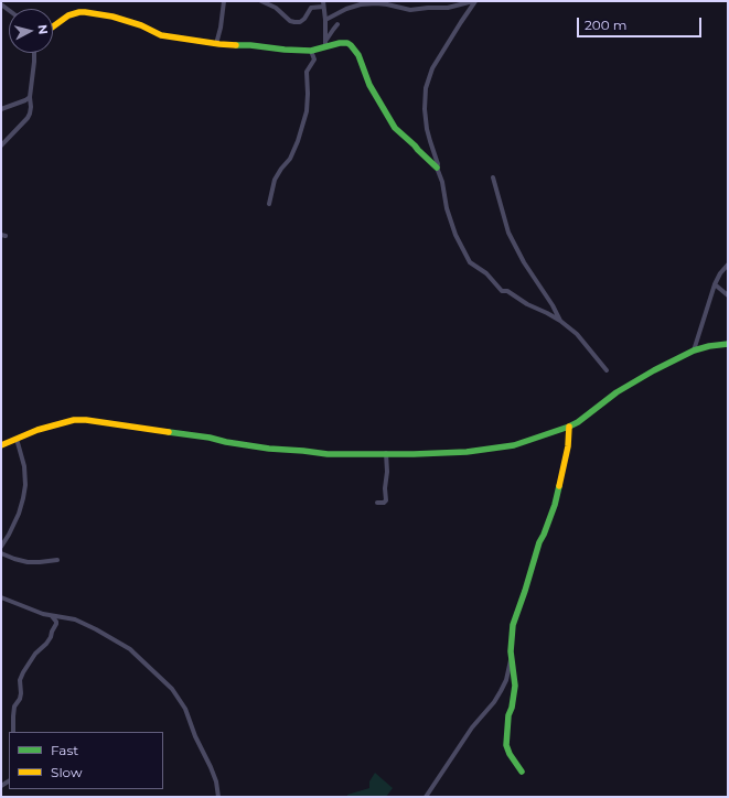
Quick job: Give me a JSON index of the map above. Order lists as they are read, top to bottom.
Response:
{
  "legend": ["Fast", "Slow"],
  "scale_bar": "200 m",
  "north": "right"
}
